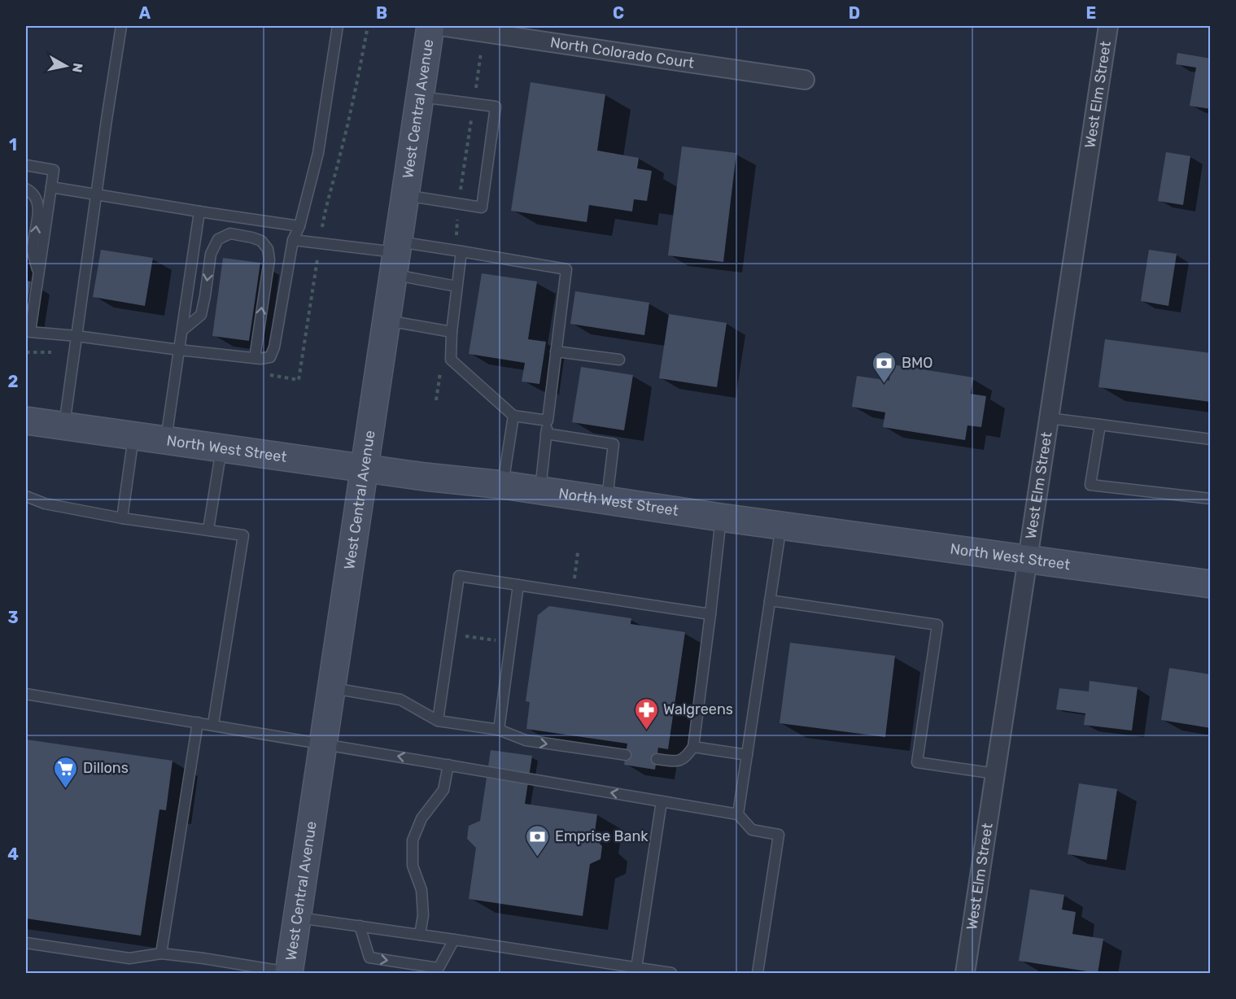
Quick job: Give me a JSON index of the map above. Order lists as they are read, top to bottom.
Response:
{
  "streets": {
    "main road": ["West Central Avenue", "North West Street"],
    "street": ["North Colorado Court", "West Elm Street"]
  },
  "crossings": [
    ["West Elm Street", "North West Street"],
    ["West Central Avenue", "North West Street"]
  ],
  "places": {
    "bank": ["BMO", "Emprise Bank"],
    "pharmacy": ["Walgreens"],
    "supermarket": ["Dillons"]
  },
  "north": "right",
  "grid": {
    "columns": [
      "A",
      "B",
      "C",
      "D",
      "E"
    ],
    "rows": [
      "1",
      "2",
      "3",
      "4"
    ]
  }
}
